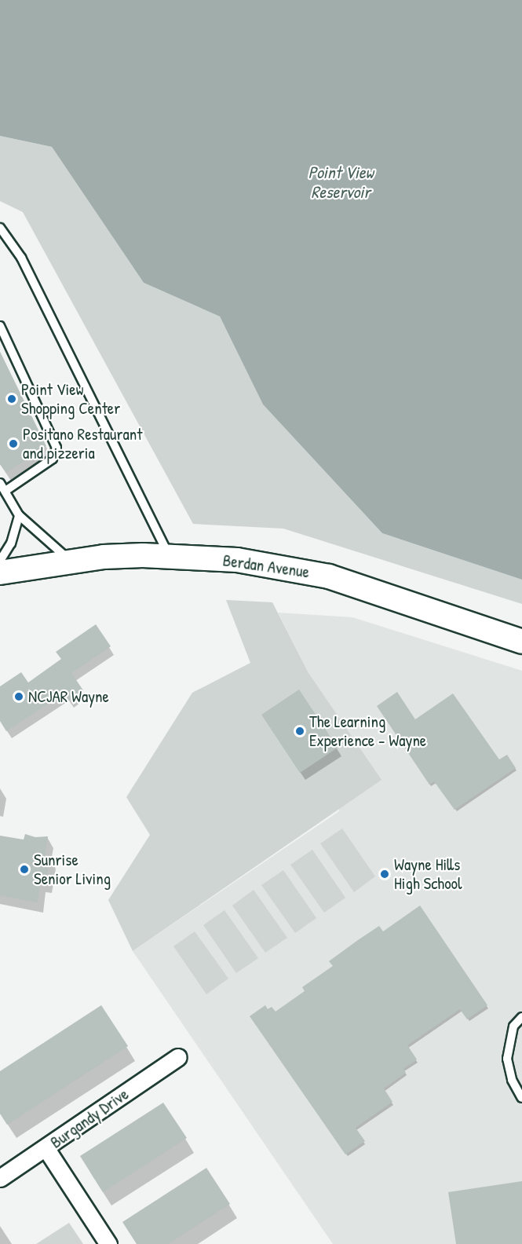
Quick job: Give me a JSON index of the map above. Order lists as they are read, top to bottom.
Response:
{
  "streets": {
    "main road": ["Berdan Avenue"],
    "street": ["Burgandy Drive"]
  },
  "water": ["Point View Reservoir"],
  "places": [
    "Point View Shopping Center",
    "Positano Restaurant and pizzeria",
    "NCJAR Wayne",
    "The Learning Experience - Wayne",
    "Sunrise Senior Living",
    "Wayne Hills High School"
  ]
}
